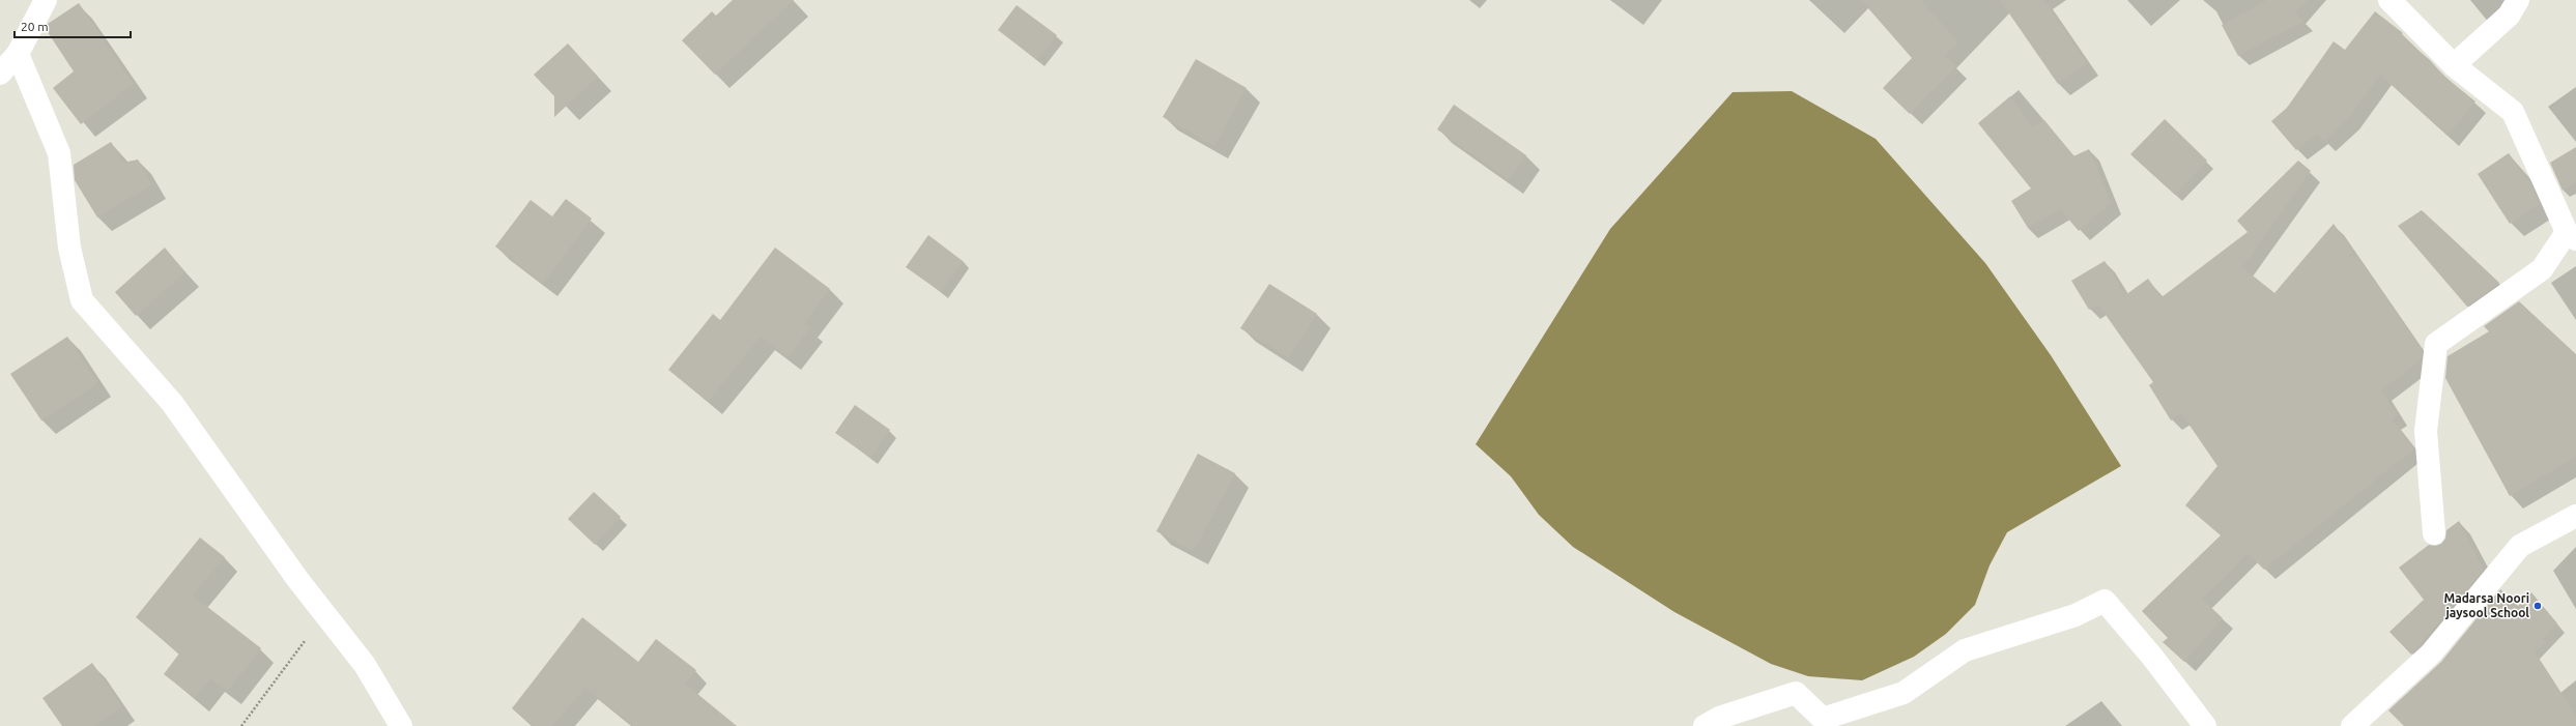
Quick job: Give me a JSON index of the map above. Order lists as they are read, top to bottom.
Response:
{
  "places": ["Madarsa Noori jaysool School"],
  "scale_bar": "20 m"
}
